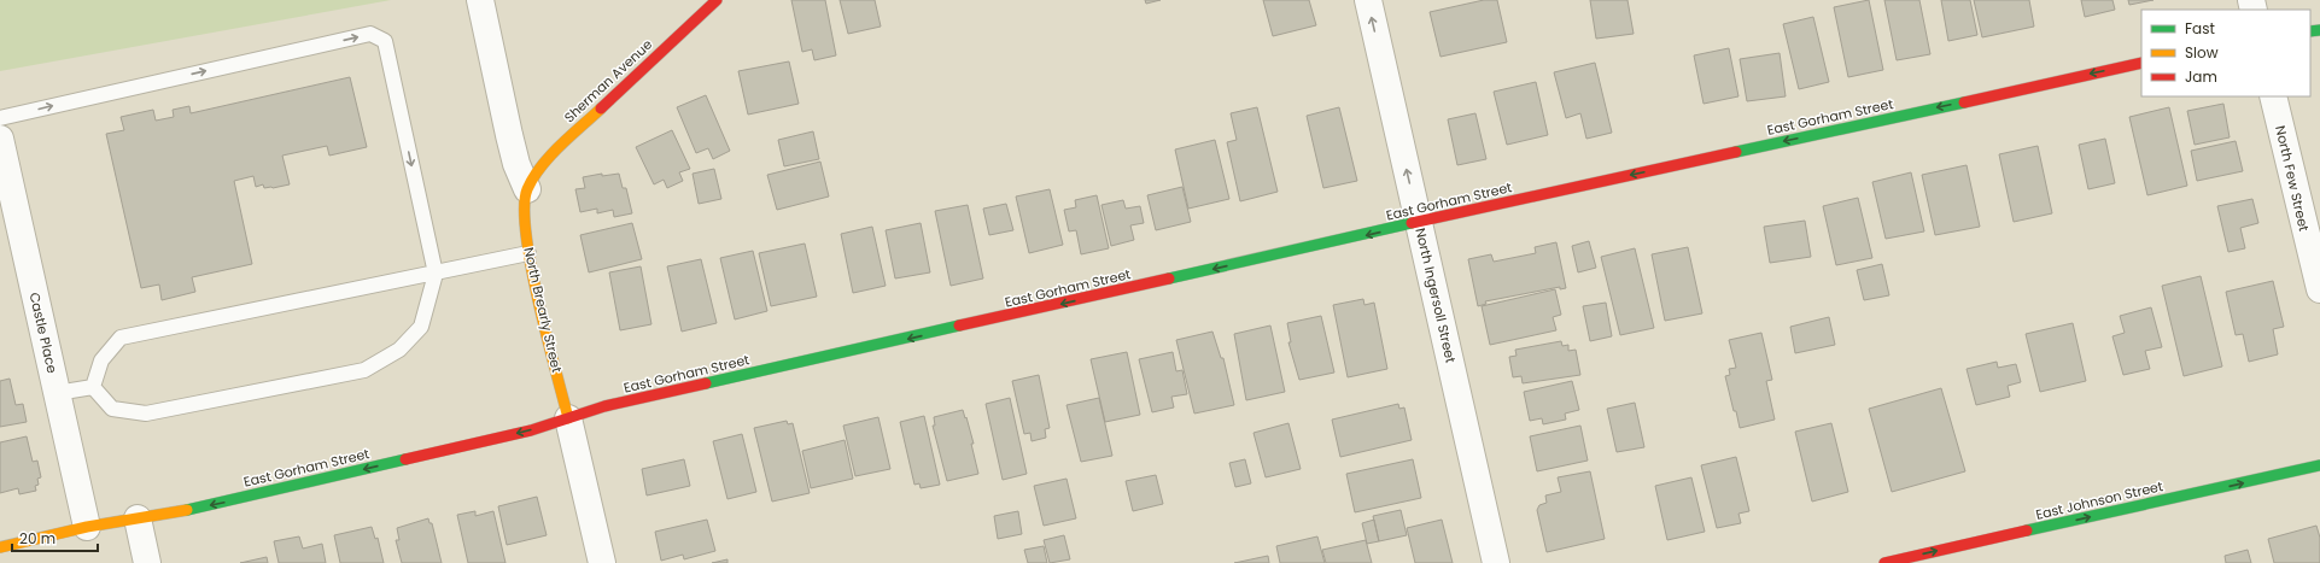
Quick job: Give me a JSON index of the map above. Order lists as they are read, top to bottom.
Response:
{
  "streets": {
    "main road": [
      "Sherman Avenue",
      "East Gorham Street",
      "North Brearly Street",
      "East Johnson Street"
    ],
    "street": ["North Few Street", "North Ingersoll Street", "Castle Place"]
  },
  "crossings": [
    ["Sherman Avenue", "North Brearly Street"],
    ["East Gorham Street", "North Ingersoll Street"],
    ["East Gorham Street", "North Brearly Street"],
    ["East Gorham Street", "Castle Place"]
  ],
  "one_way": ["East Gorham Street", "North Ingersoll Street", "East Johnson Street"],
  "legend": ["Fast", "Slow", "Jam"],
  "scale_bar": "20 m"
}
